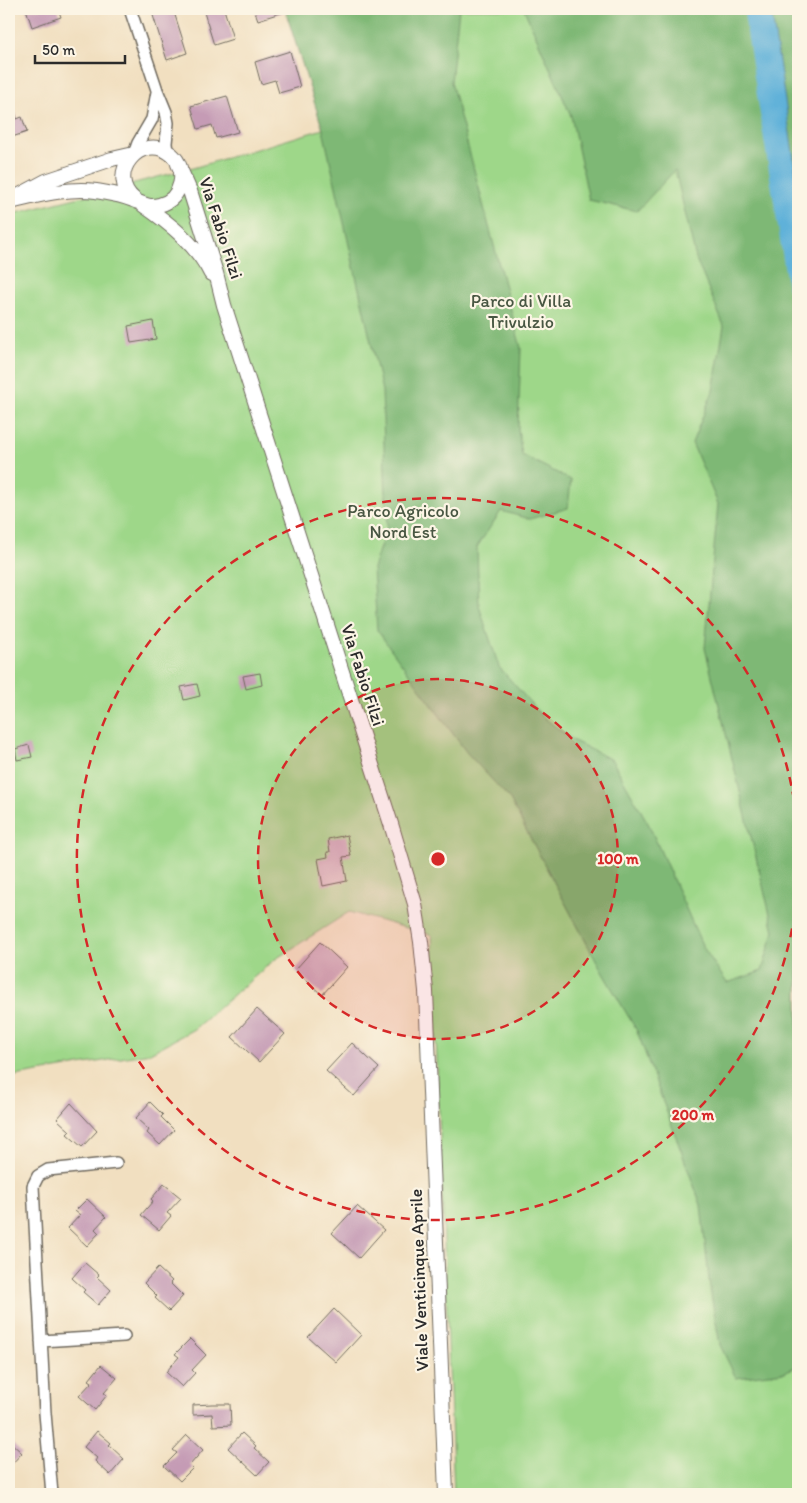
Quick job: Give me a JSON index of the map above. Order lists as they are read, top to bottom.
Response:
{
  "streets": {
    "street": ["Via Fabio Filzi", "Viale Venticinque Aprile"]
  },
  "crossings": [
    ["Via Fabio Filzi", "Viale Venticinque Aprile"]
  ],
  "parks": ["Parco di Villa Trivulzio", "Parco Agricolo Nord Est"],
  "scale_bar": "50 m",
  "rings": ["100 m", "200 m"]
}
